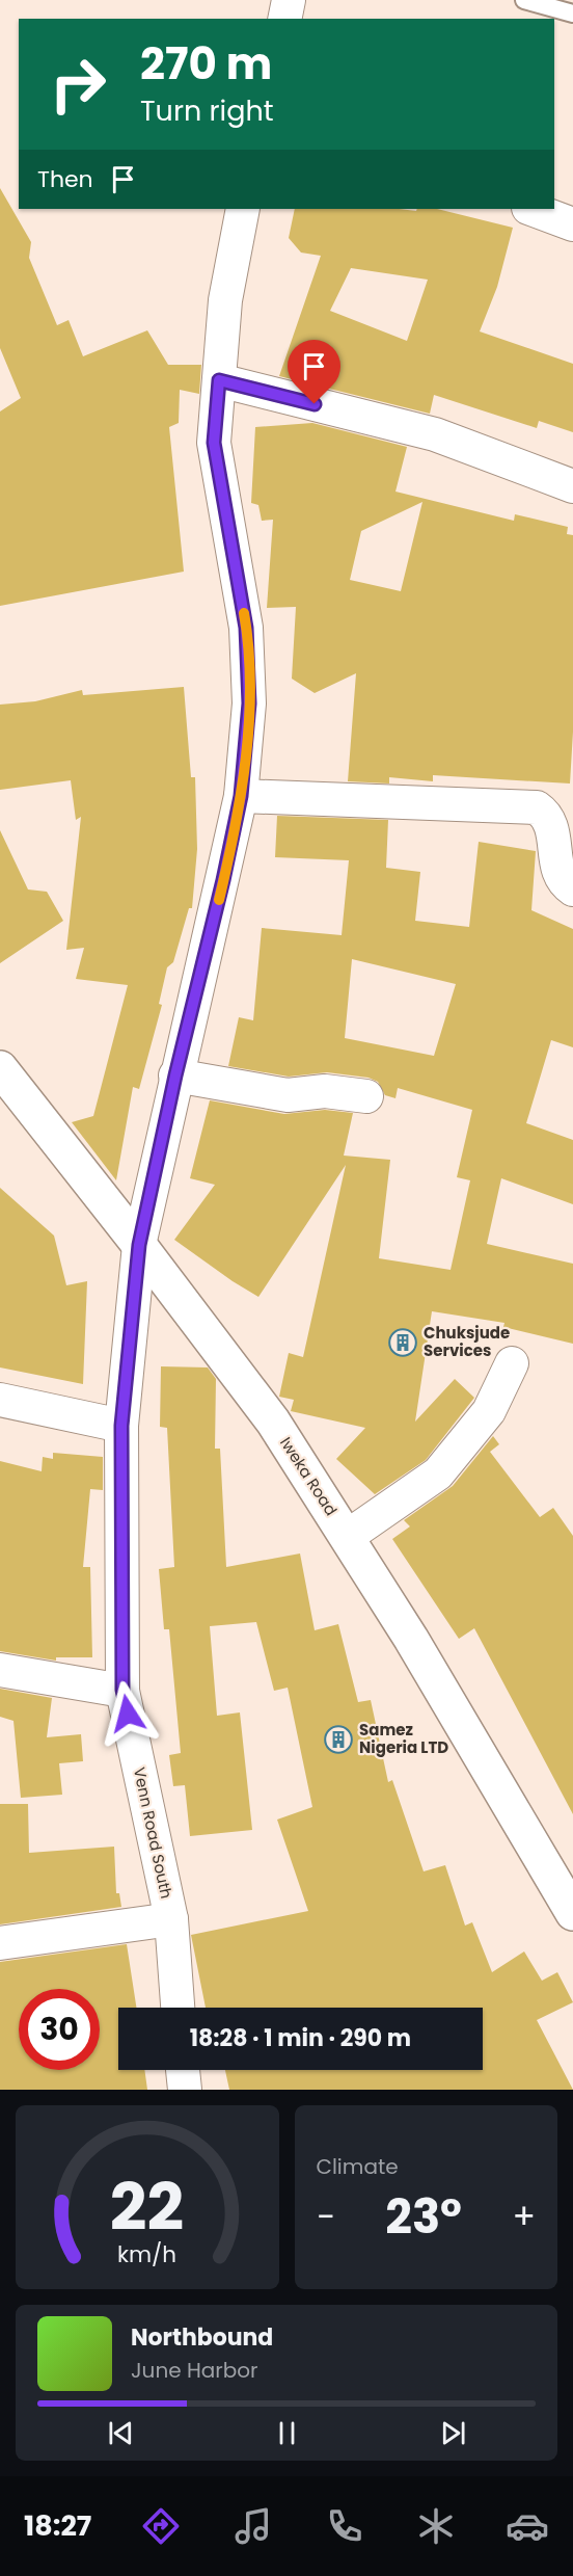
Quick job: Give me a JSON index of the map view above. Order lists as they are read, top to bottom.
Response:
{
  "streets": {
    "main road": ["Iweka Road"],
    "street": ["Venn Road South"]
  },
  "crossings": [
    ["Iweka Road", "Venn Road South"]
  ],
  "places": {
    "building": ["Chuksjude Services", "Samez Nigeria LTD"]
  },
  "page": {
    "turn": ["270 m", "Turn right"],
    "then": "Then",
    "limit": "30",
    "trip": "18:28 · 1 min · 290 m",
    "tile": "Climate",
    "heat": ["−", "23°", "+"],
    "song": ["Northbound", "June Harbor"],
    "tabs": "18:27",
    "gauge": ["22", "km/h"]
  }
}
